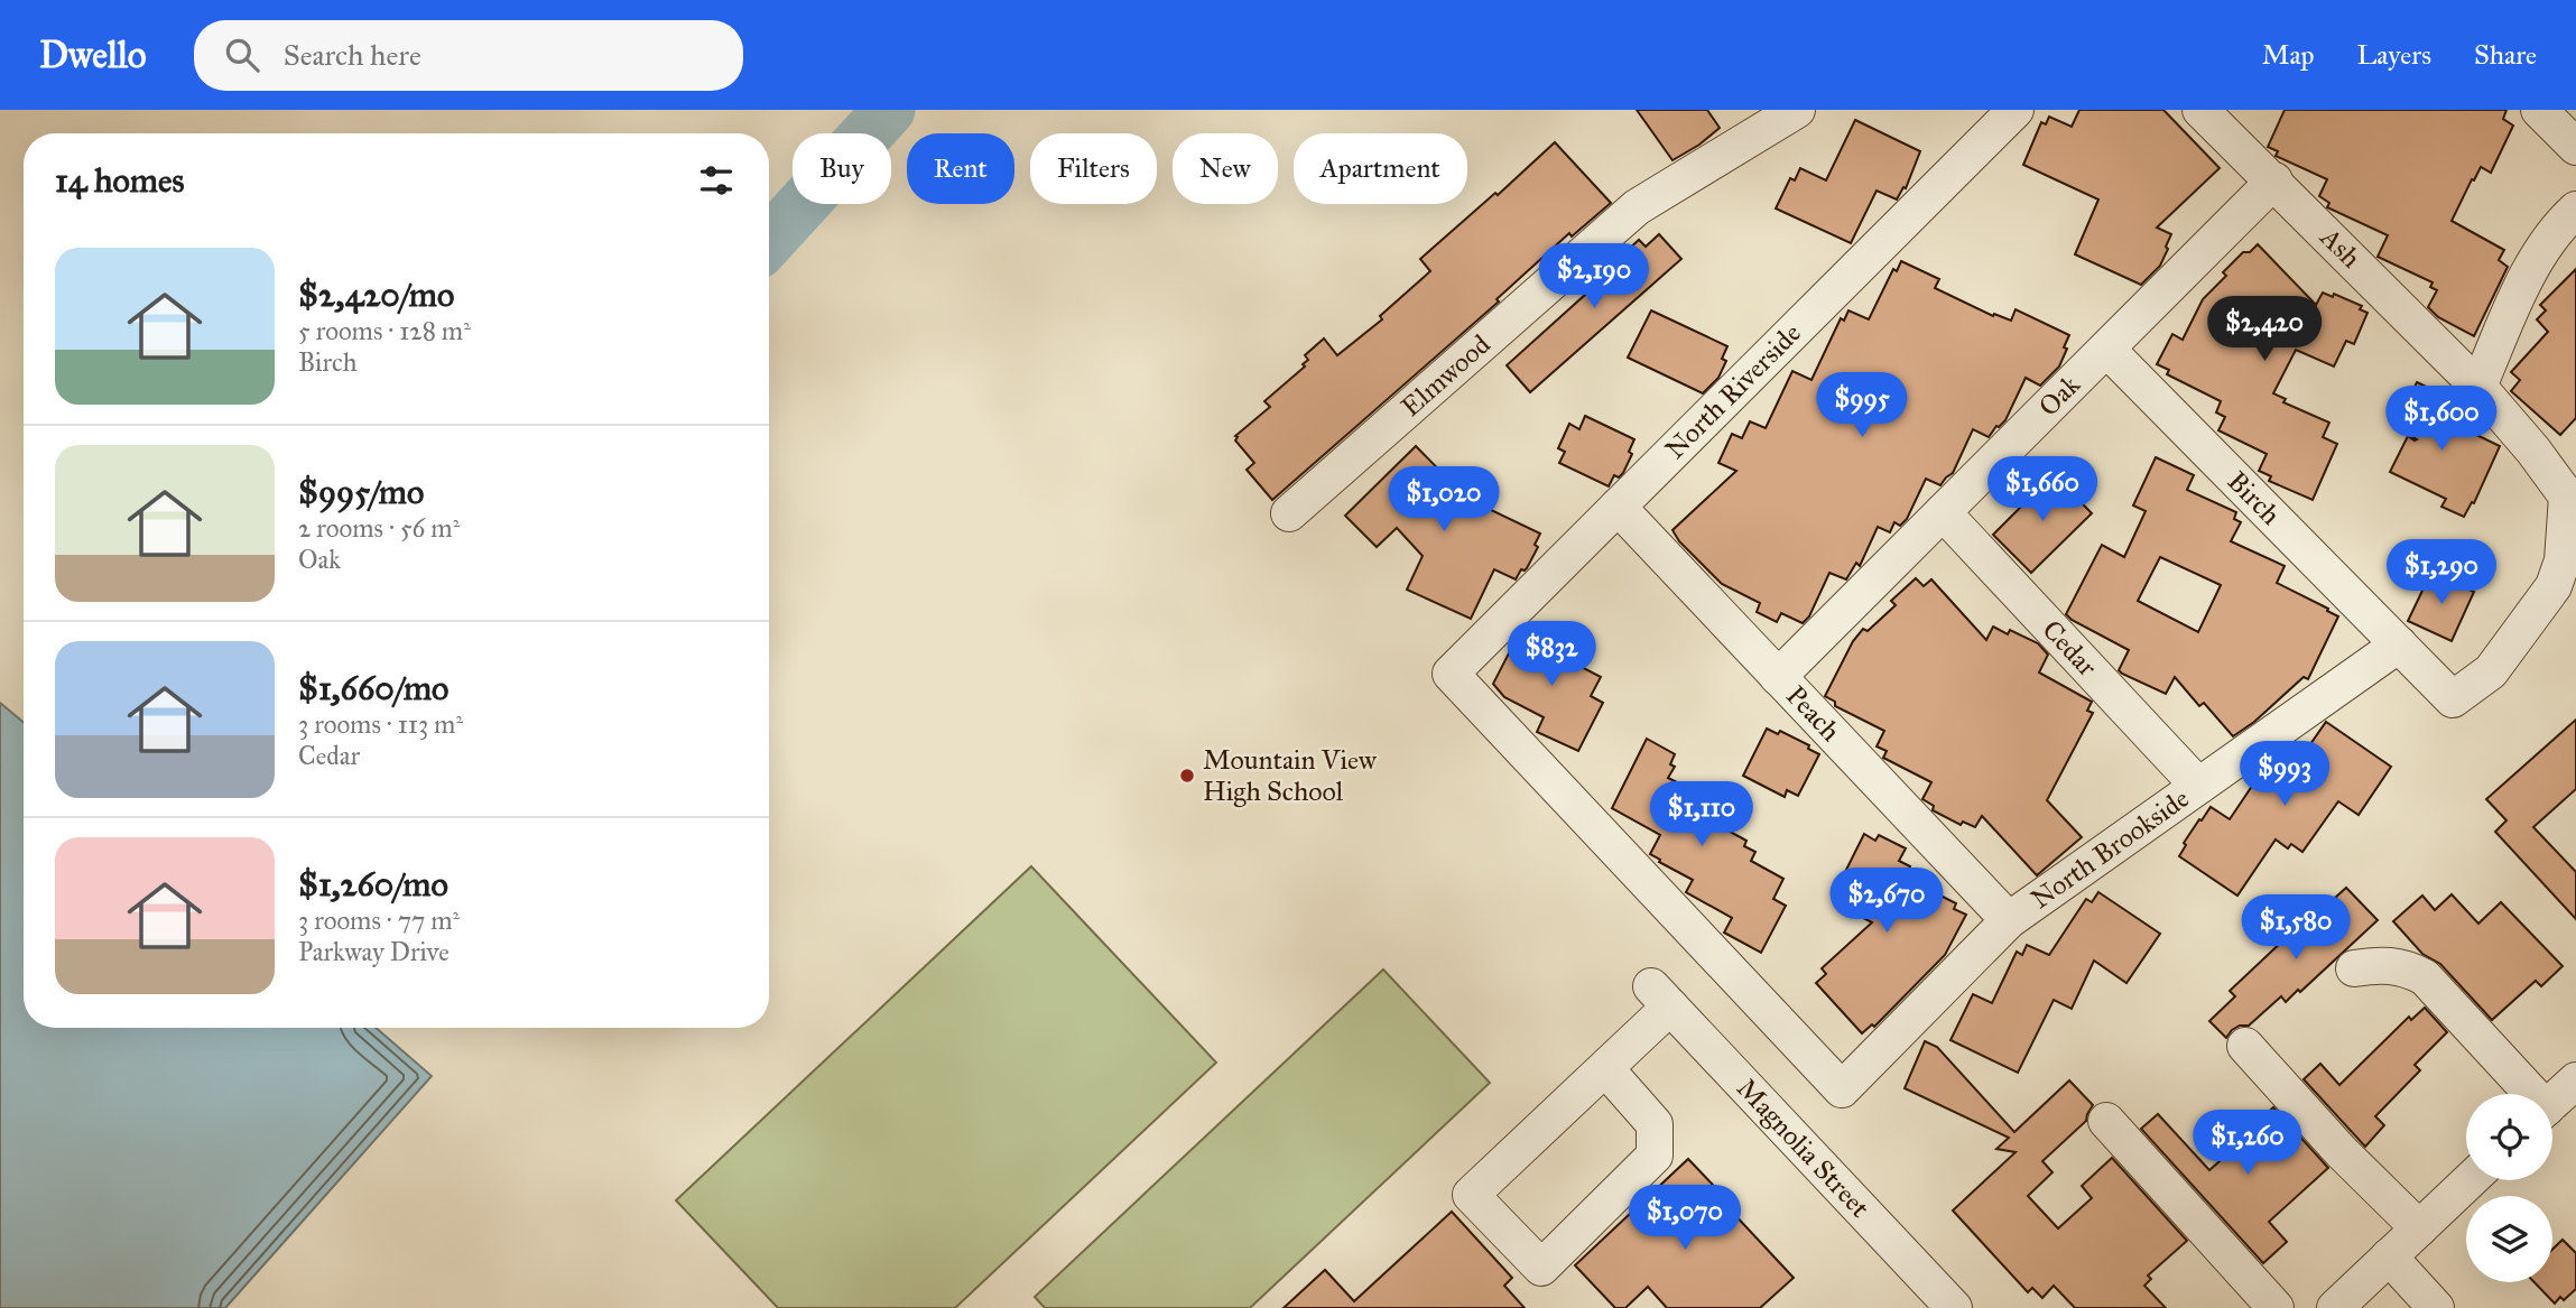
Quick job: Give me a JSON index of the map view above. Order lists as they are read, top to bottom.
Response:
{
  "streets": {
    "street": [
      "Ash",
      "Elmwood",
      "North Riverside",
      "Oak",
      "Birch",
      "Cedar",
      "Peach",
      "North Brookside",
      "Magnolia Street"
    ]
  },
  "crossings": [
    ["Ash", "Oak"],
    ["North Riverside", "Peach"],
    ["North Riverside", "North Brookside"],
    ["Oak", "Birch"],
    ["Oak", "Cedar"],
    ["Oak", "Peach"],
    ["Birch", "North Brookside"],
    ["Cedar", "North Brookside"],
    ["Peach", "North Brookside"]
  ],
  "places": ["Mountain View High School"],
  "page": {
    "header": "Dwello",
    "search": "Search here",
    "nav": ["Map", "Layers", "Share"],
    "chip": [
      "Buy",
      "Rent",
      "Filters",
      "New",
      "Apartment"
    ],
    "heading": "14 homes",
    "list": [
      {
        "name": "$2,420/mo",
        "note": "5 rooms · 128 m² · Birch"
      },
      {
        "name": "$995/mo",
        "note": "2 rooms · 56 m² · Oak"
      },
      {
        "name": "$1,660/mo",
        "note": "3 rooms · 113 m² · Cedar"
      },
      {
        "name": "$1,260/mo",
        "note": "3 rooms · 77 m² · Parkway Drive"
      }
    ],
    "price": [
      "$2,190",
      "$2,420",
      "$995",
      "$1,600",
      "$1,660",
      "$1,020",
      "$1,290",
      "$832",
      "$993",
      "$1,110",
      "$2,670",
      "$1,580",
      "$1,260",
      "$1,070"
    ]
  }
}
